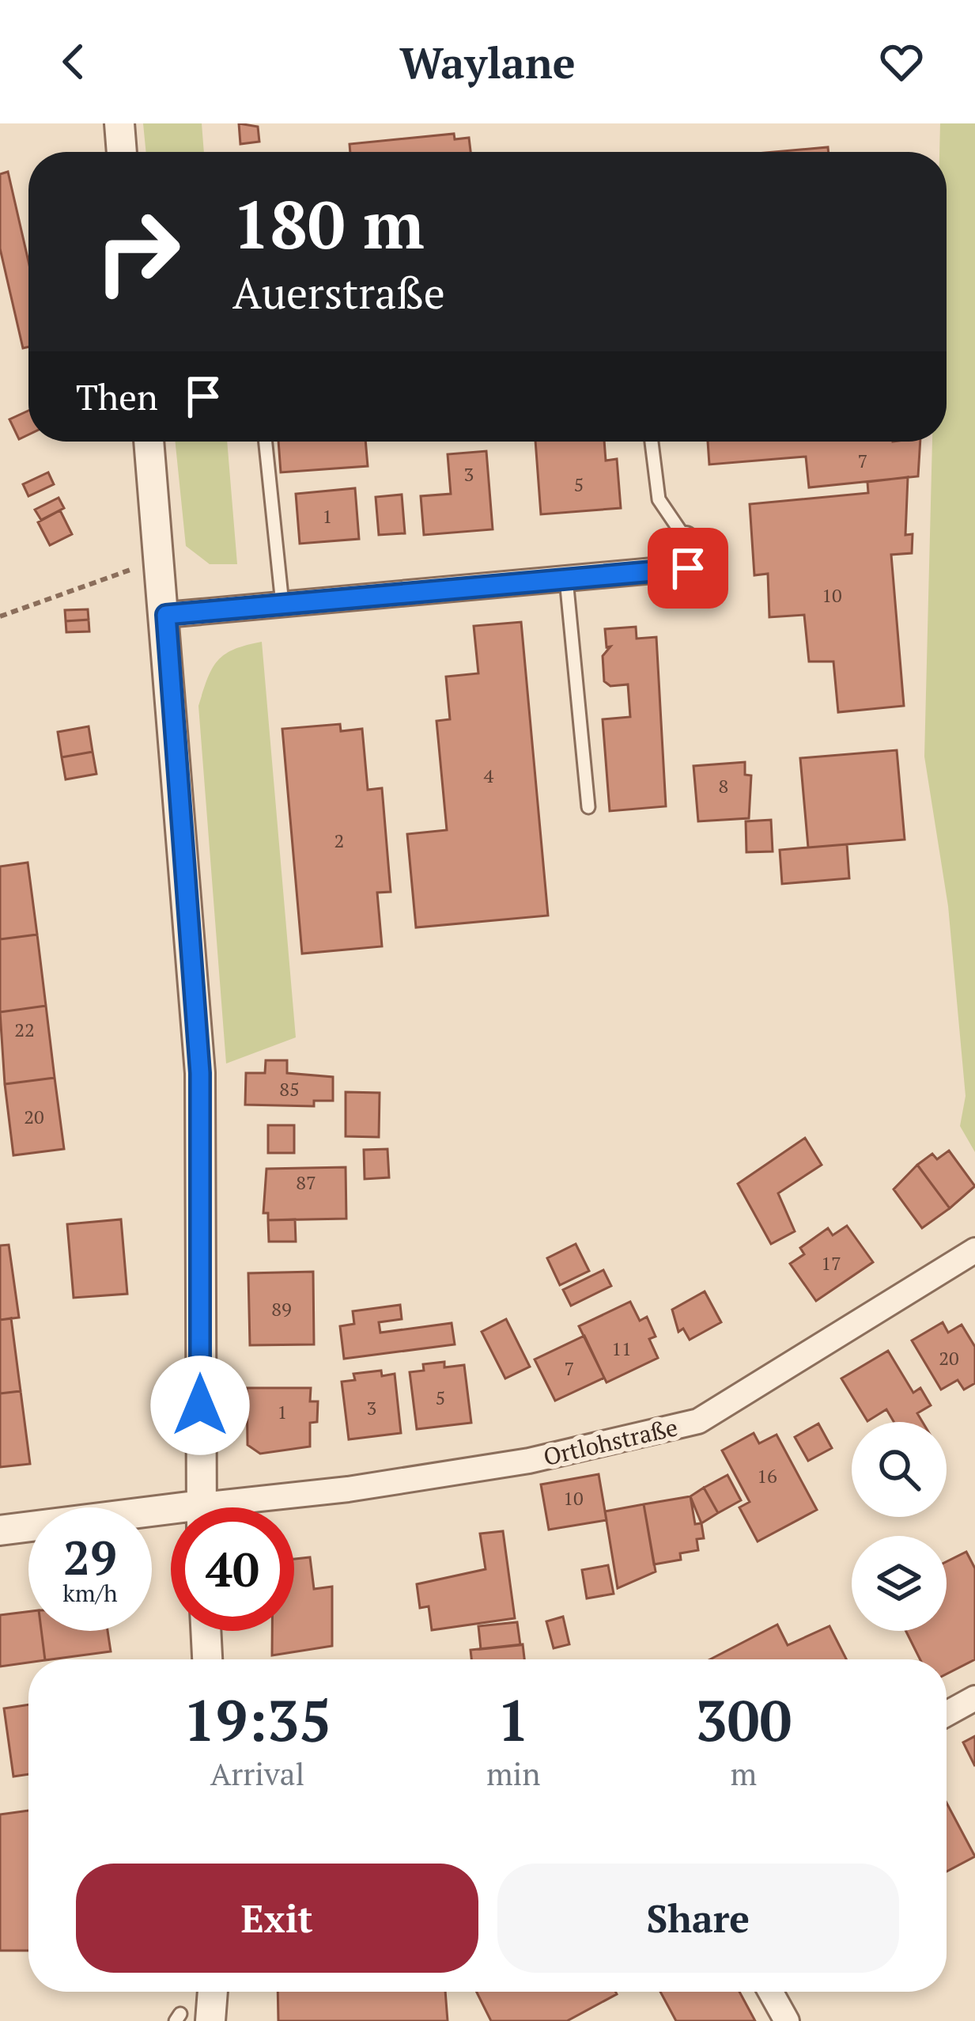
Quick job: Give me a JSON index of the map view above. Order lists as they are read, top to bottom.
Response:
{
  "streets": {
    "street": ["Ortlohstraße"]
  },
  "house_numbers": [
    "7",
    "3",
    "5",
    "1",
    "10",
    "4",
    "8",
    "2",
    "22",
    "85",
    "20",
    "87",
    "17",
    "89",
    "11",
    "20",
    "7",
    "5",
    "3",
    "1",
    "16",
    "10"
  ],
  "page": {
    "header": "Waylane",
    "turn": ["180 m", "Auerstraße"],
    "then": "Then",
    "speed": "29 km/h",
    "limit": "40",
    "eta": [
      "19:35",
      "Arrival",
      "1",
      "min",
      "300",
      "m"
    ],
    "buttons": ["Exit", "Share"]
  }
}
